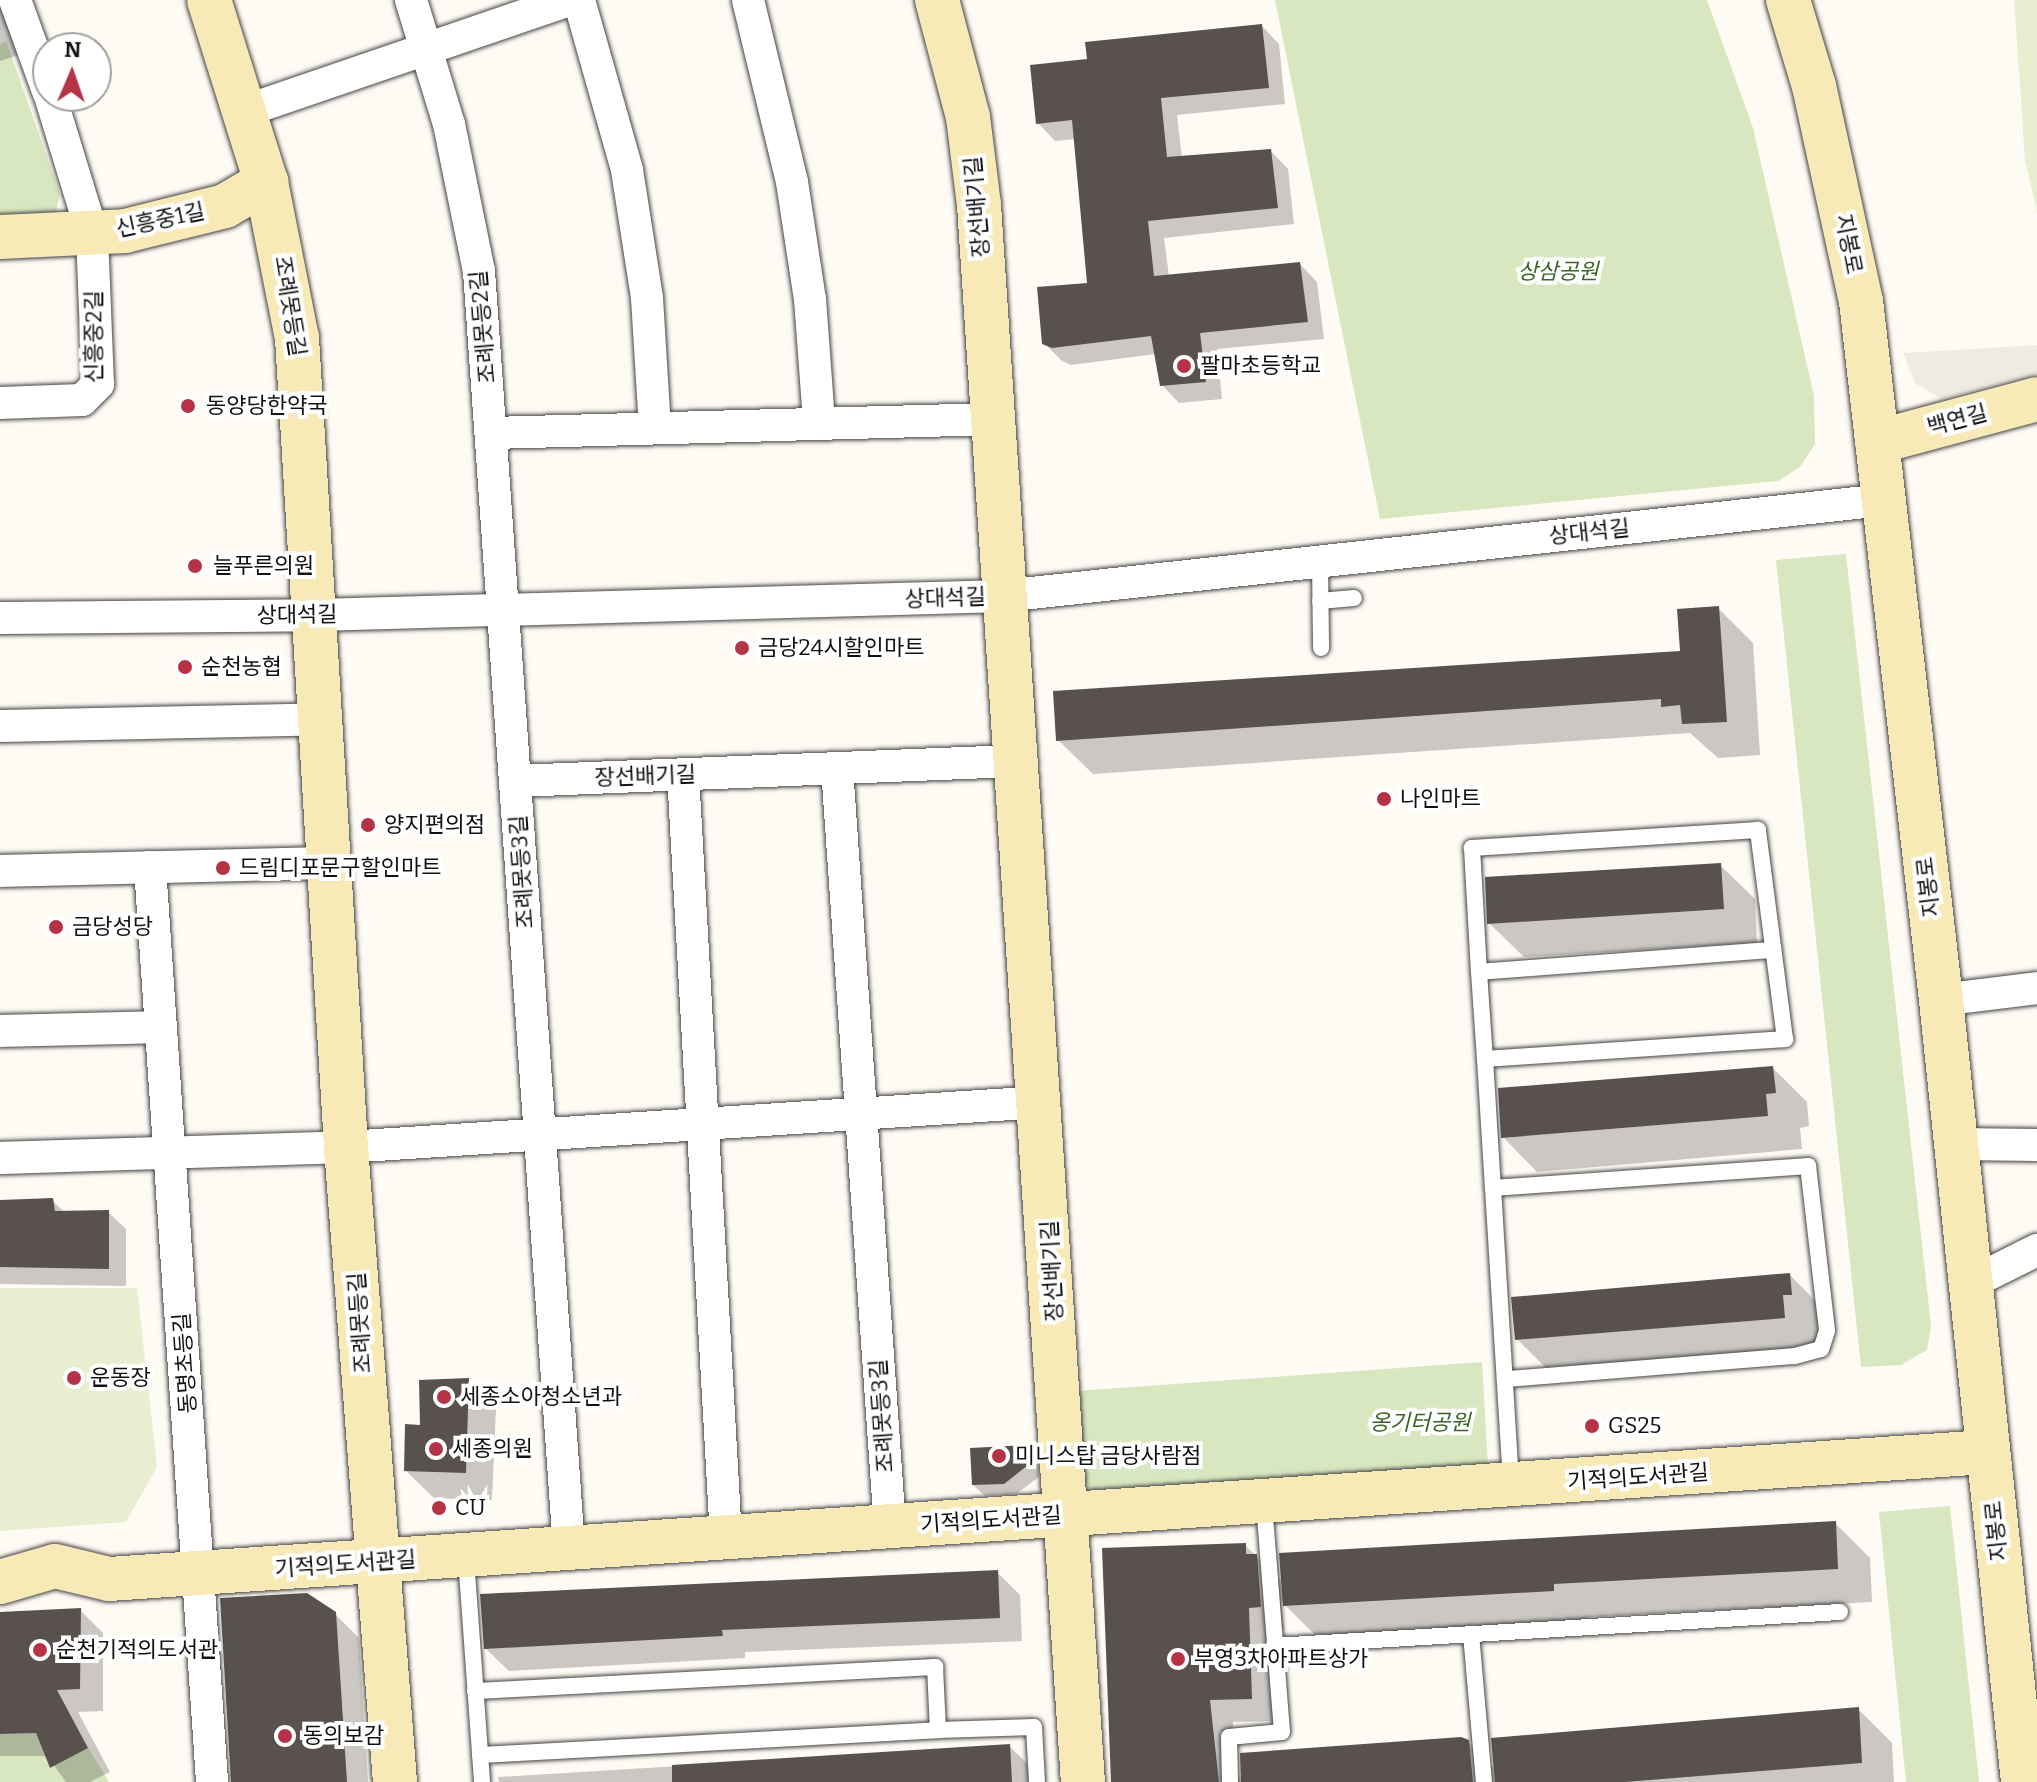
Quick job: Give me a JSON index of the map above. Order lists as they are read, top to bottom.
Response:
{
  "streets": {
    "street": [
      "장선배기길",
      "신흥중1길",
      "지봉로",
      "조례못등길",
      "조례못등2길",
      "신흥중2길",
      "백연길",
      "상대석길",
      "조례못등3길",
      "동명초등길",
      "기적의도서관길"
    ]
  },
  "crossings": [
    ["장선배기길", "상대석길"],
    ["장선배기길", "조례못등3길"],
    ["장선배기길", "기적의도서관길"],
    ["신흥중1길", "조례못등길"],
    ["신흥중1길", "신흥중2길"],
    ["지봉로", "백연길"],
    ["지봉로", "상대석길"],
    ["지봉로", "기적의도서관길"],
    ["조례못등길", "상대석길"],
    ["조례못등길", "기적의도서관길"],
    ["조례못등2길", "상대석길"],
    ["조례못등2길", "조례못등3길"],
    ["상대석길", "조례못등3길"],
    ["조례못등3길", "기적의도서관길"],
    ["동명초등길", "기적의도서관길"]
  ],
  "parks": ["상삼공원", "옹기터공원"],
  "places": [
    "팔마초등학교",
    "동양당한약국",
    "늘푸른의원",
    "금당24시할인마트",
    "순천농협",
    "나인마트",
    "양지편의점",
    "드림디포문구할인마트",
    "금당성당",
    "운동장",
    "세종소아청소년과",
    "GS25",
    "세종의원",
    "미니스탑 금당사람점",
    "CU",
    "순천기적의도서관",
    "부영3차아파트상가",
    "동의보감"
  ],
  "north": "top"
}
